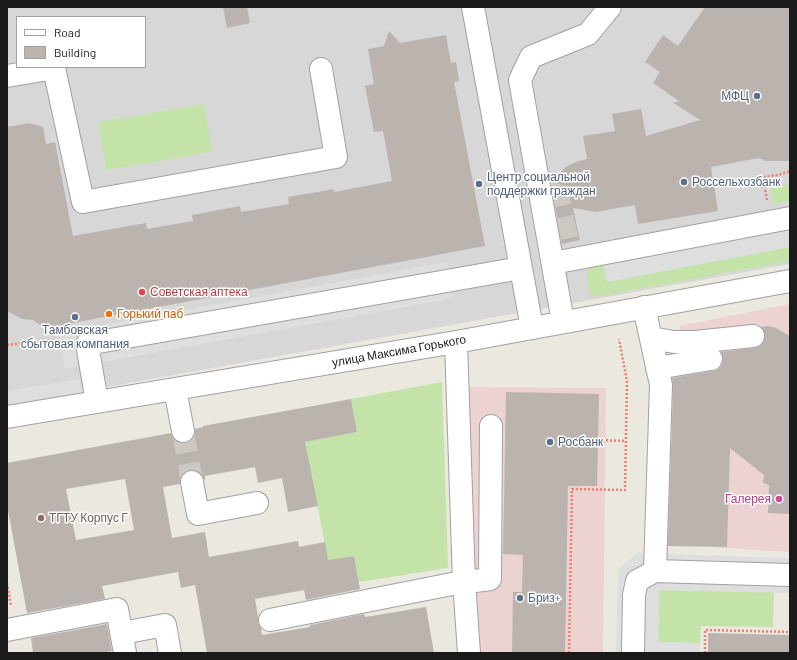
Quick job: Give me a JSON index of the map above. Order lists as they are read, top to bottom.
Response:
{
  "streets": {
    "street": ["улица Максима Горького"]
  },
  "places": [
    "МФЦ",
    "Россельхозбанк",
    "Центр социальной поддержки граждан",
    "Советская аптека",
    "Горький паб",
    "Тамбовская сбытовая компания",
    "Росбанк",
    "Галерея",
    "ТГТУ Корпус Г",
    "Бриз+"
  ],
  "legend": ["Road", "Building"]
}
